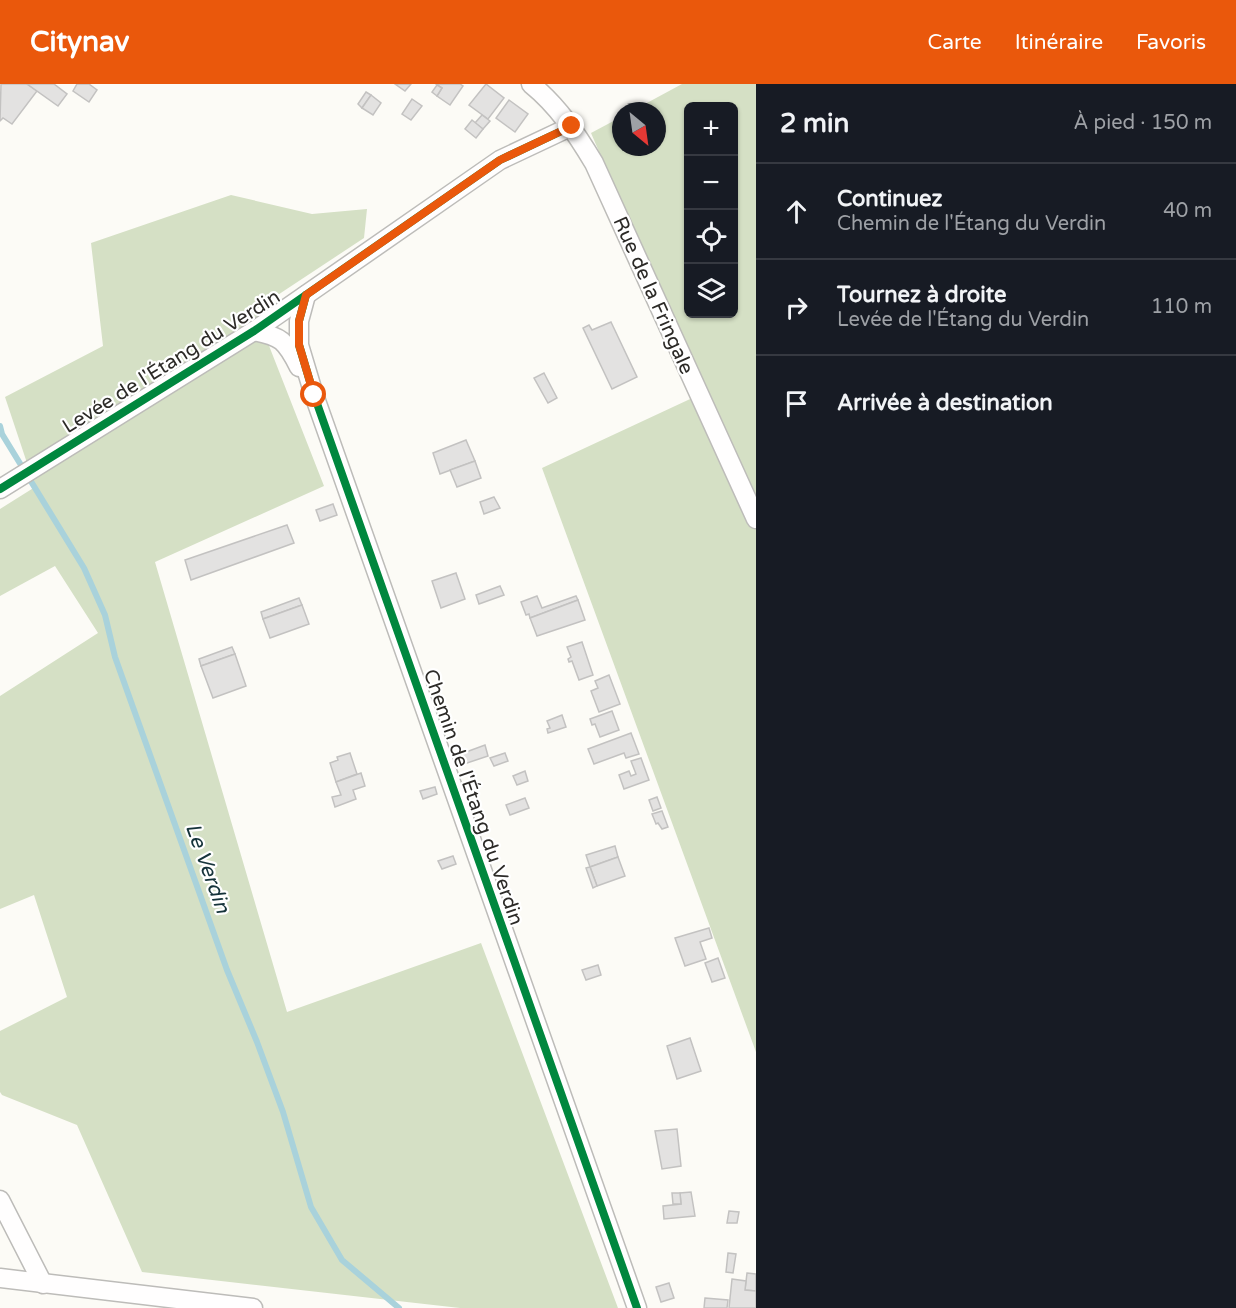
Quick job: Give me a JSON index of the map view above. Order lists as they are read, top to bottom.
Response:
{
  "streets": {
    "street": ["Rue de la Fringale", "Levée de l'Étang du Verdin", "Chemin de l'Étang du Verdin"]
  },
  "crossings": [
    ["Rue de la Fringale", "Levée de l'Étang du Verdin"],
    ["Levée de l'Étang du Verdin", "Chemin de l'Étang du Verdin"]
  ],
  "water": ["Le Verdin"],
  "north": "bottom right",
  "page": {
    "header": "Citynav",
    "nav": ["Carte", "Itinéraire", "Favoris"],
    "heading": ["2 min", "À pied · 150 m"],
    "map_buttons": ["+", "−"],
    "list": [
      ["Continuez", "Chemin de l'Étang du Verdin", "40 m"],
      ["Tournez à droite", "Levée de l'Étang du Verdin", "110 m"],
      "Arrivée à destination"
    ]
  }
}
